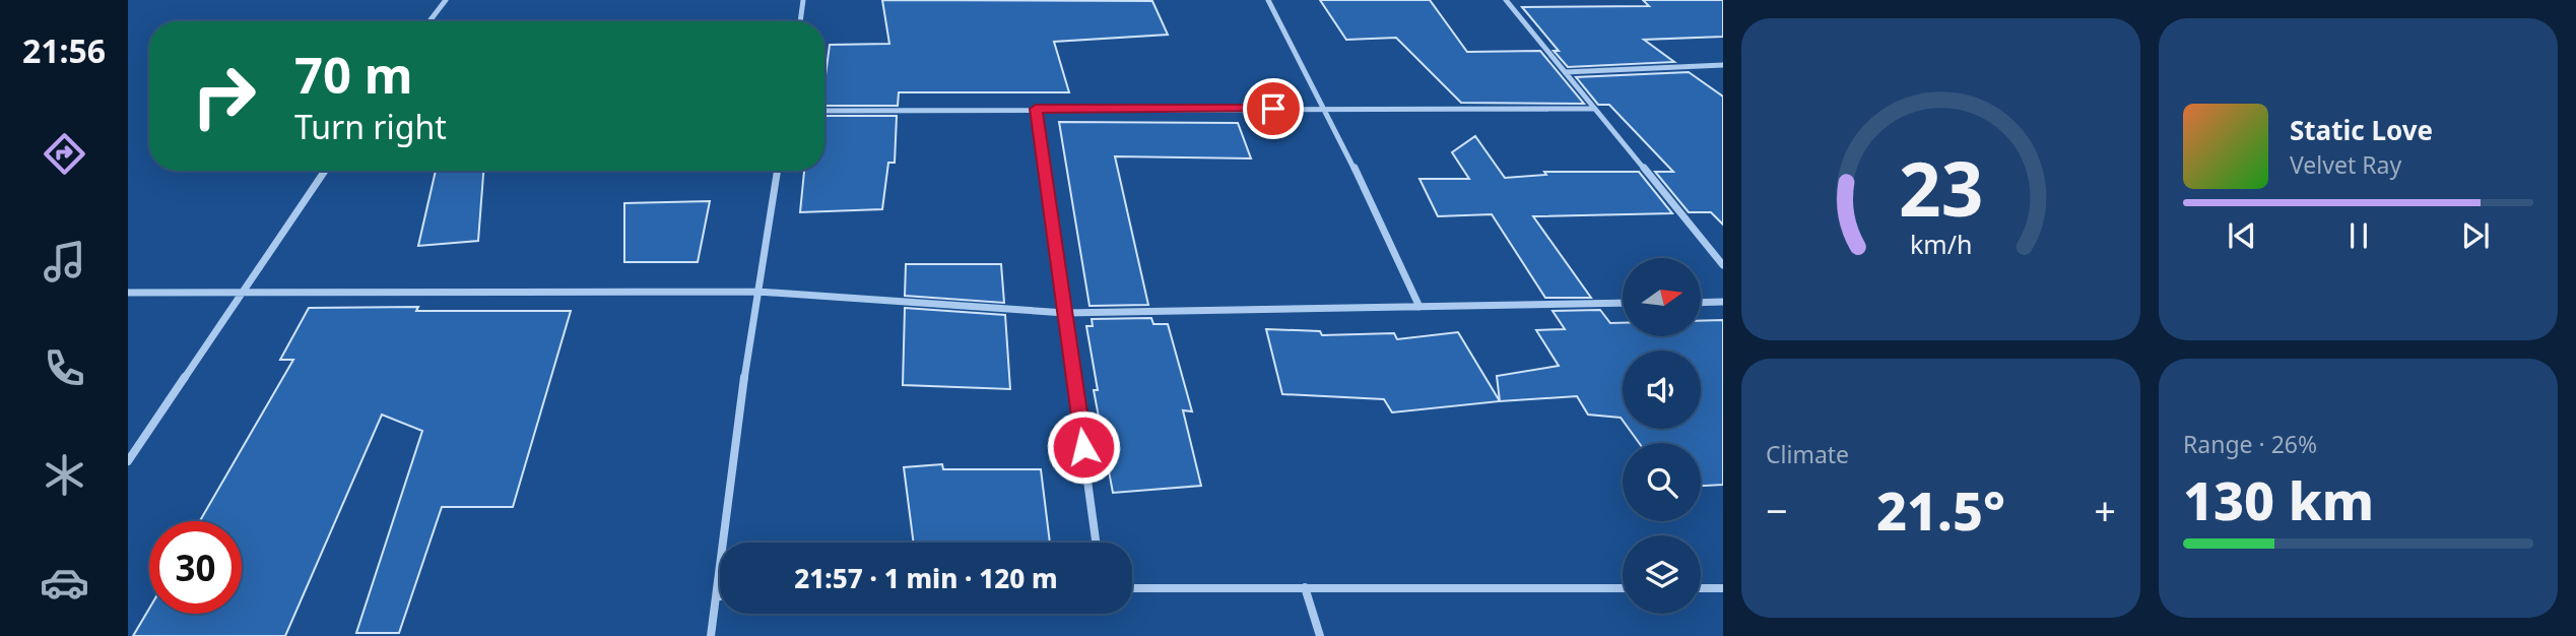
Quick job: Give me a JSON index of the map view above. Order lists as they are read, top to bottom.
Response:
{
  "north": "right",
  "page": {
    "tabs": "21:56",
    "turn": ["70 m", "Turn right"],
    "song": ["Static Love", "Velvet Ray"],
    "tile": [
      "Climate",
      ["Range · 26%", "130 km"]
    ],
    "heat": ["−", "21.5°", "+"],
    "limit": "30",
    "trip": "21:57 · 1 min · 120 m",
    "gauge": ["23", "km/h"]
  }
}
